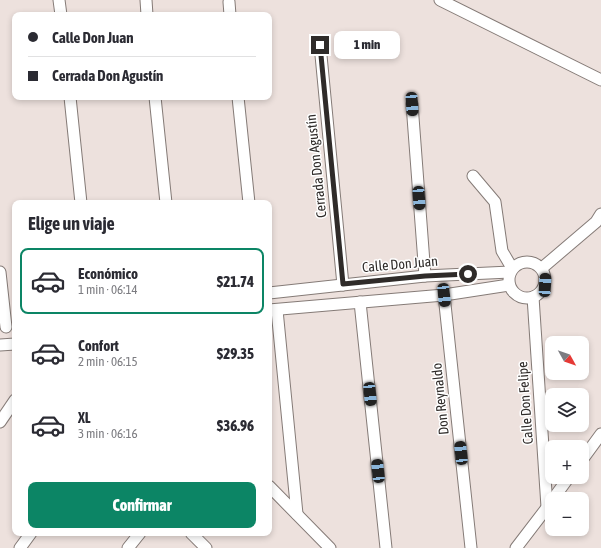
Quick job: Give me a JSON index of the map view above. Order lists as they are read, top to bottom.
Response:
{
  "streets": {
    "street": [
      "Cerrada Don Agustín",
      "Calle Don Juan",
      "Don Reynaldo",
      "Calle Don Felipe"
    ]
  },
  "crossings": [
    ["Cerrada Don Agustín", "Calle Don Juan"],
    ["Calle Don Juan", "Calle Don Felipe"]
  ],
  "north": "bottom right",
  "page": {
    "banner": ["Calle Don Juan", "Cerrada Don Agustín"],
    "bubble": "1 min",
    "heading": "Elige un viaje",
    "list": [
      {
        "name": "Económico",
        "note": "1 min · 06:14",
        "value": "$21.74"
      },
      {
        "name": "Confort",
        "note": "2 min · 06:15",
        "value": "$29.35"
      },
      {
        "name": "XL",
        "note": "3 min · 06:16",
        "value": "$36.96"
      }
    ],
    "map_buttons": ["+", "−"],
    "buttons": "Confirmar"
  }
}
